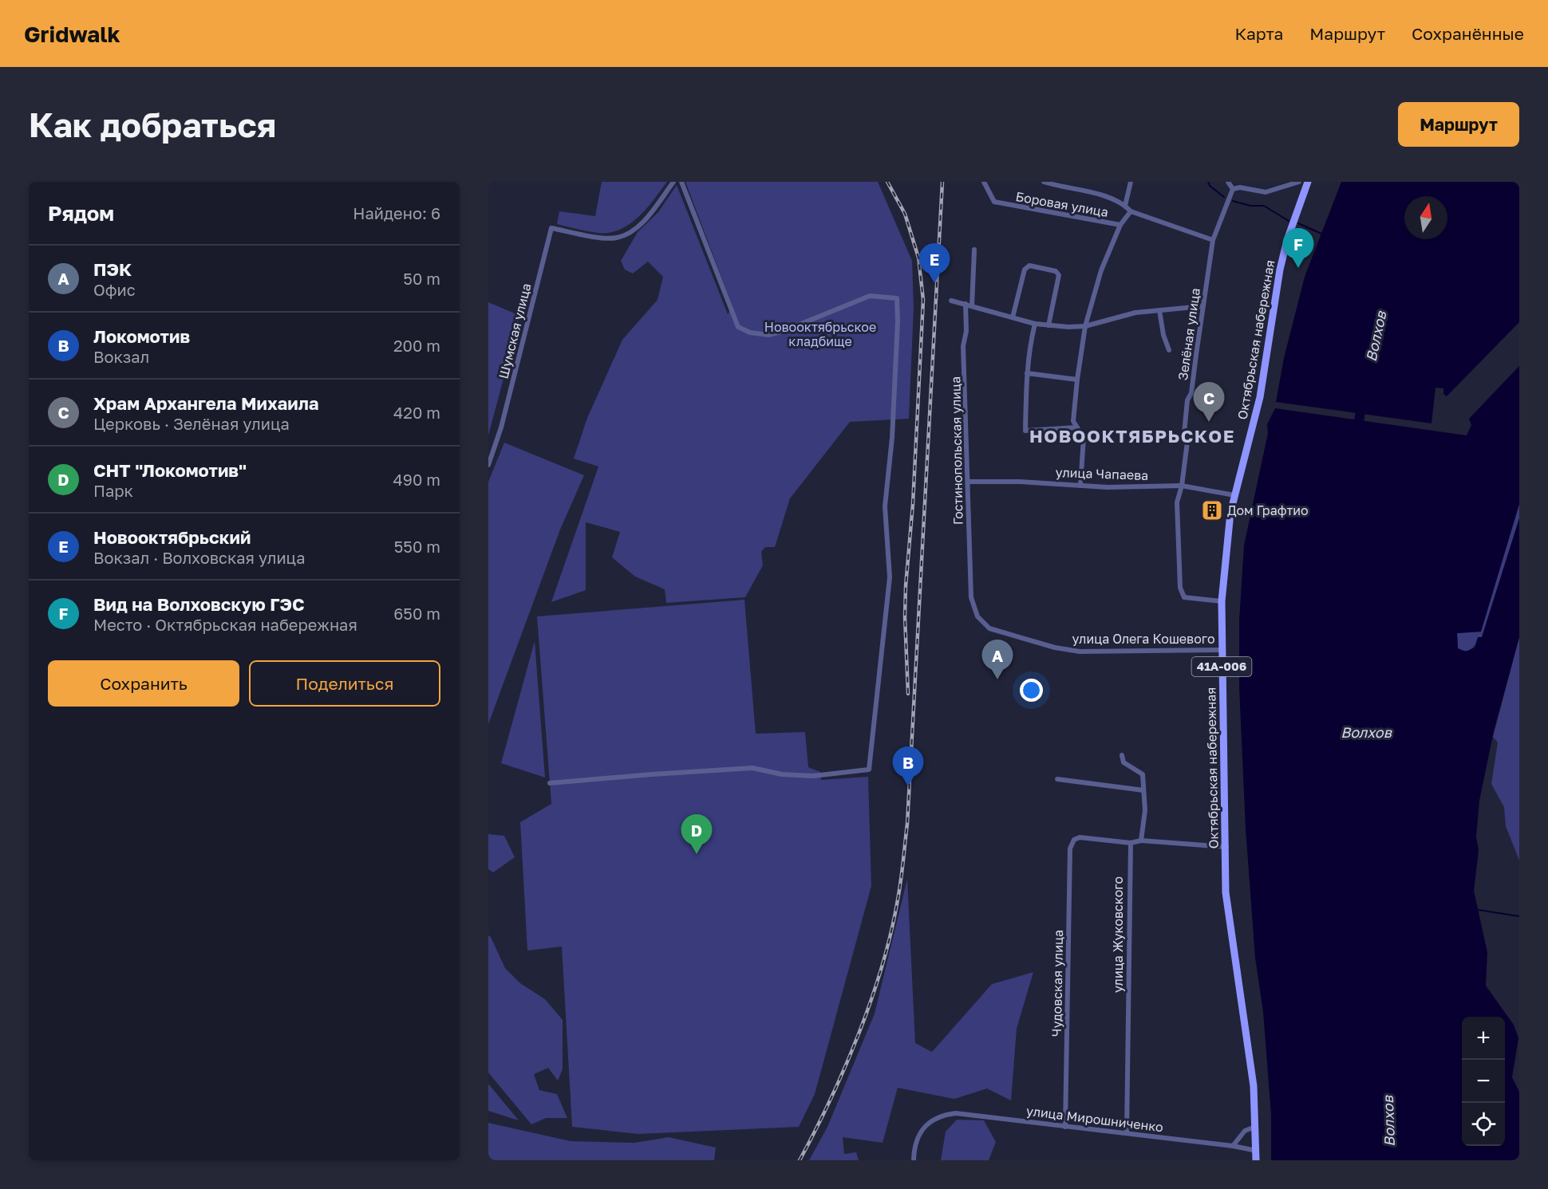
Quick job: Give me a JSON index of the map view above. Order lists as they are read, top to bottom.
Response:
{
  "streets": {
    "main road": ["Октябрьская набережная", "41А-006"],
    "street": [
      "Боровая улица",
      "Шумская улица",
      "Зелёная улица",
      "Гостинопольская улица",
      "улица Чапаева",
      "улица Олега Кошевого",
      "улица Жуковского",
      "Чудовская улица",
      "улица Мирошниченко"
    ]
  },
  "crossings": [
    ["Зелёная улица", "Октябрьская набережная"],
    ["Зелёная улица", "улица Чапаева"],
    ["Октябрьская набережная", "улица Чапаева"],
    ["Октябрьская набережная", "улица Олега Кошевого"],
    ["Октябрьская набережная", "улица Мирошниченко"],
    ["Гостинопольская улица", "улица Чапаева"],
    ["Гостинопольская улица", "улица Олега Кошевого"],
    ["улица Жуковского", "Чудовская улица"],
    ["улица Жуковского", "улица Мирошниченко"],
    ["Чудовская улица", "улица Мирошниченко"]
  ],
  "districts": ["НОВООКТЯБРЬСКОЕ"],
  "water": ["Волхов"],
  "parks": ["Новооктябрьское кладбище"],
  "places": {
    "building": ["Дом Графтио"]
  },
  "north": "top",
  "page": {
    "header": "Gridwalk",
    "nav": ["Карта", "Маршрут", "Сохранённые"],
    "buttons": [
      "Маршрут",
      ["Сохранить", "Поделиться"]
    ],
    "title": "Как добраться",
    "heading": ["Рядом", "Найдено: 6"],
    "pins": [
      "F",
      "E",
      "C",
      "A",
      "B",
      "D"
    ],
    "list": [
      {
        "mark": "A",
        "name": "ПЭК",
        "note": "Офис",
        "value": "50 m"
      },
      {
        "mark": "B",
        "name": "Локомотив",
        "note": "Вокзал",
        "value": "200 m"
      },
      {
        "mark": "C",
        "name": "Храм Архангела Михаила",
        "note": "Церковь · Зелёная улица",
        "value": "420 m"
      },
      {
        "mark": "D",
        "name": "СНТ \"Локомотив\"",
        "note": "Парк",
        "value": "490 m"
      },
      {
        "mark": "E",
        "name": "Новооктябрьский",
        "note": "Вокзал · Волховская улица",
        "value": "550 m"
      },
      {
        "mark": "F",
        "name": "Вид на Волховскую ГЭС",
        "note": "Место · Октябрьская набережная",
        "value": "650 m"
      }
    ],
    "map_buttons": ["+", "−"]
  }
}
